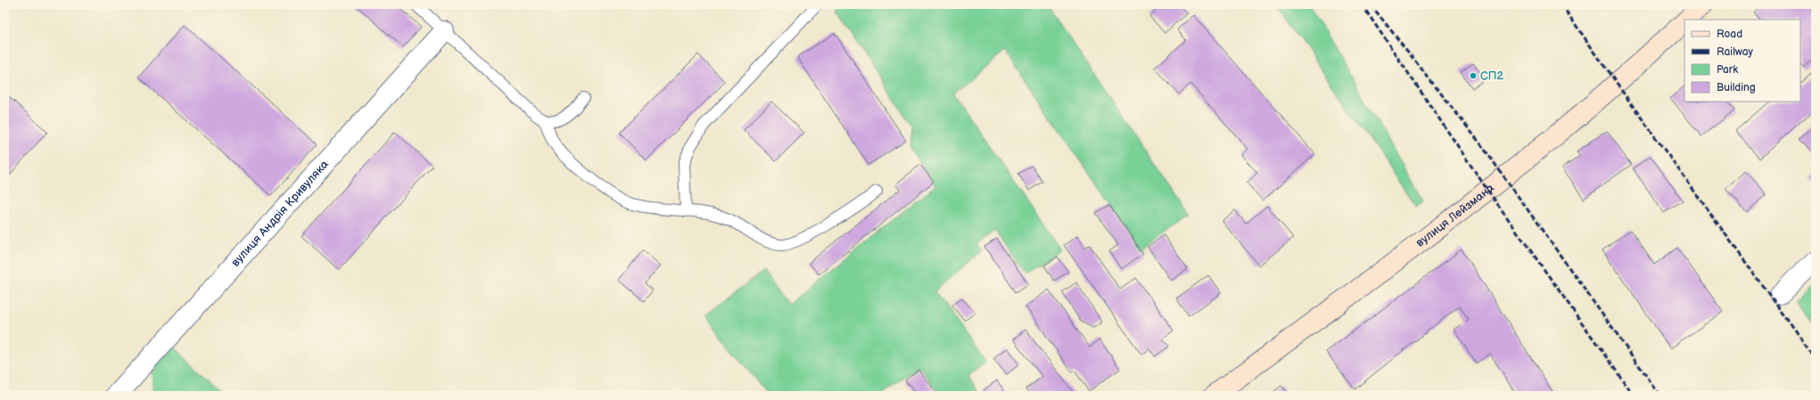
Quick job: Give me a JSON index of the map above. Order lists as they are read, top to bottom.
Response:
{
  "streets": {
    "street": ["вулиця Андрія Кривуляка", "вулиця Лейзмана"]
  },
  "places": ["СП2"],
  "legend": [
    "Road",
    "Railway",
    "Park",
    "Building"
  ]
}
